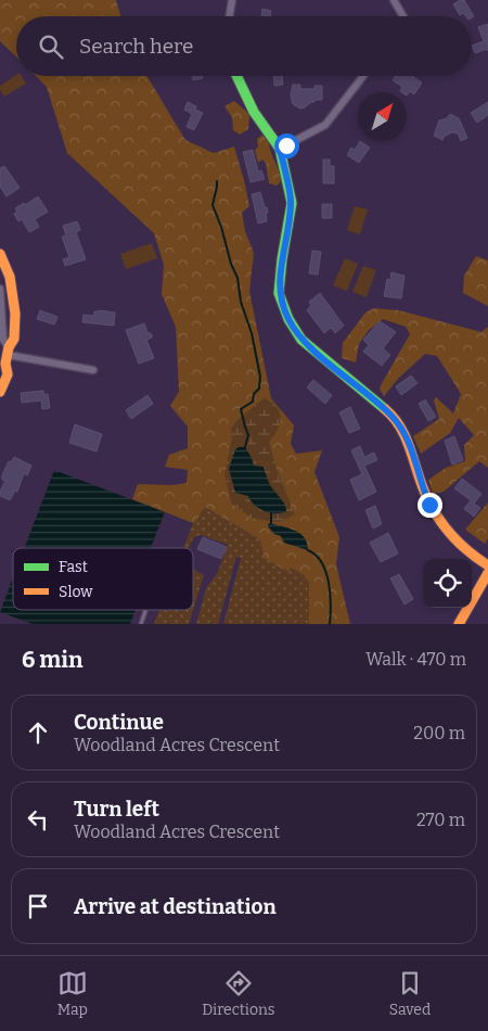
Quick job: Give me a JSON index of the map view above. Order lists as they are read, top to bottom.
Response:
{
  "legend": ["Fast", "Slow"],
  "north": "top right",
  "page": {
    "search": "Search here",
    "heading": ["6 min", "Walk · 470 m"],
    "list": [
      ["Continue", "Woodland Acres Crescent", "200 m"],
      ["Turn left", "Woodland Acres Crescent", "270 m"],
      "Arrive at destination"
    ],
    "nav": ["Map", "Directions", "Saved"]
  }
}
